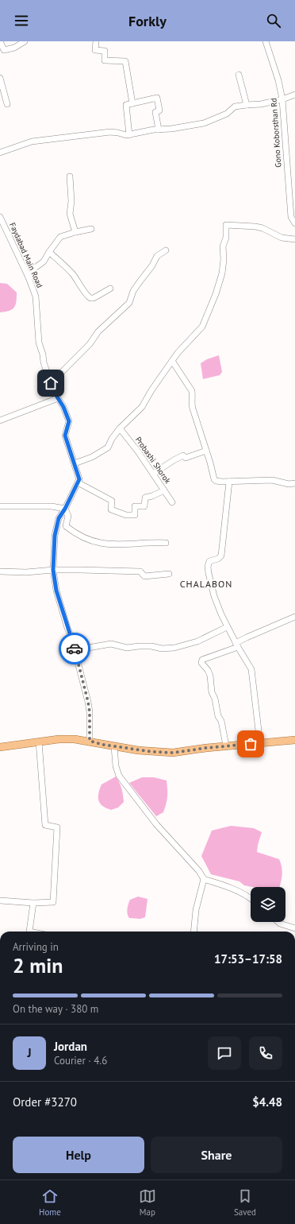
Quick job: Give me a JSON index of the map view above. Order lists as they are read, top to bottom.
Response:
{
  "streets": {
    "street": ["Gono Koborsthan Rd", "Faydabad Main Road", "Probashi Shorok"]
  },
  "districts": ["CHALABON"],
  "page": {
    "header": "Forkly",
    "heading": ["2 min", "Arriving in", "17:53–17:58"],
    "panel": [
      "Jordan",
      "Courier · 4.6",
      "Order #3270",
      "$4.48"
    ],
    "bar": "On the way · 380 m",
    "round": "J",
    "buttons": ["Help", "Share"],
    "tabs": ["Home", "Map", "Saved"]
  }
}
